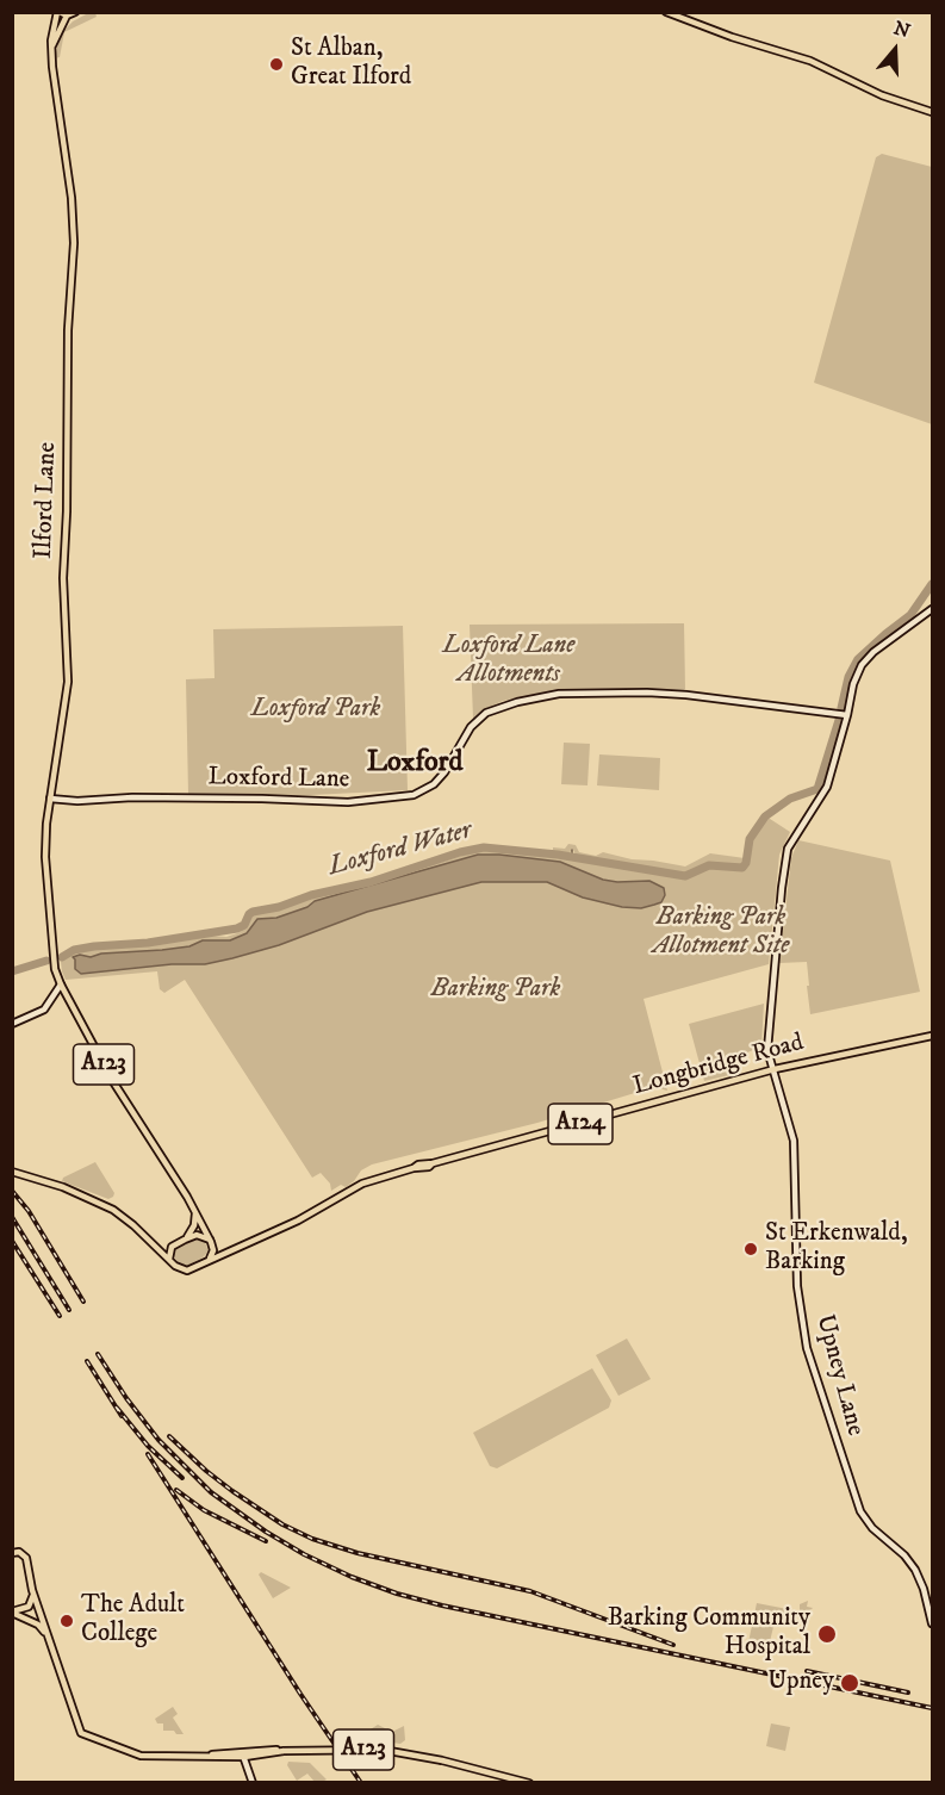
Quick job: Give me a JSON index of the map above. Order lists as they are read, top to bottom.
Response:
{
  "streets": {
    "main road": [
      "Ilford Lane",
      "A123",
      "Longbridge Road",
      "A124"
    ],
    "street": ["Loxford Lane", "Upney Lane"]
  },
  "crossings": [
    ["Ilford Lane", "Loxford Lane"],
    ["Ilford Lane", "A123"],
    ["Loxford Lane", "Upney Lane"],
    ["A123", "Longbridge Road"],
    ["Longbridge Road", "Upney Lane"]
  ],
  "districts": ["Loxford"],
  "water": ["Loxford Water"],
  "parks": [
    "Loxford Lane Allotments",
    "Loxford Park",
    "Barking Park Allotment Site",
    "Barking Park"
  ],
  "places": [
    "St Alban, Great Ilford",
    "St Erkenwald, Barking",
    "The Adult College",
    "Barking Community Hospital",
    "Upney"
  ],
  "north": "top"
}
